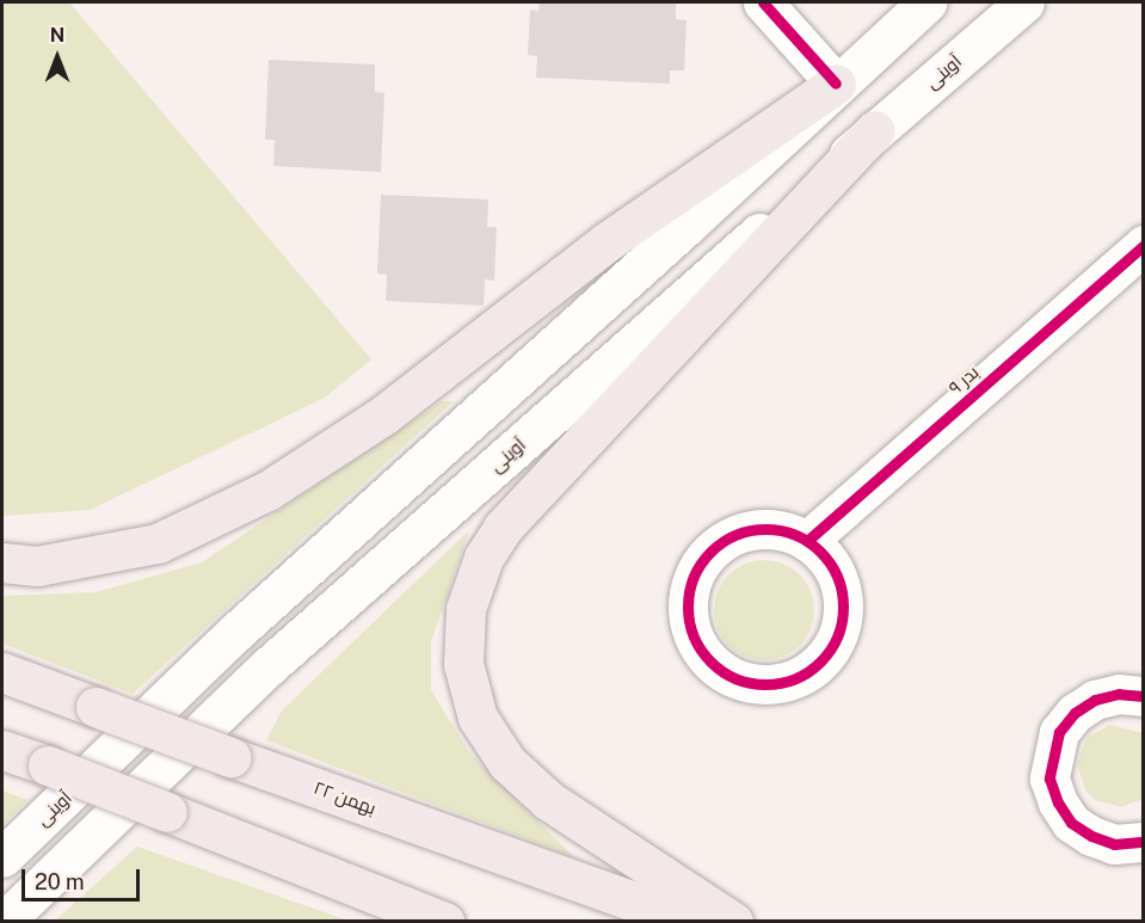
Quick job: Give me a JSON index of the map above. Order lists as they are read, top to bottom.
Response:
{
  "streets": {
    "highway": ["۲۲ بهمن"],
    "main road": ["آوینی", "بدر ۹"]
  },
  "scale_bar": "20 m",
  "north": "top"
}
